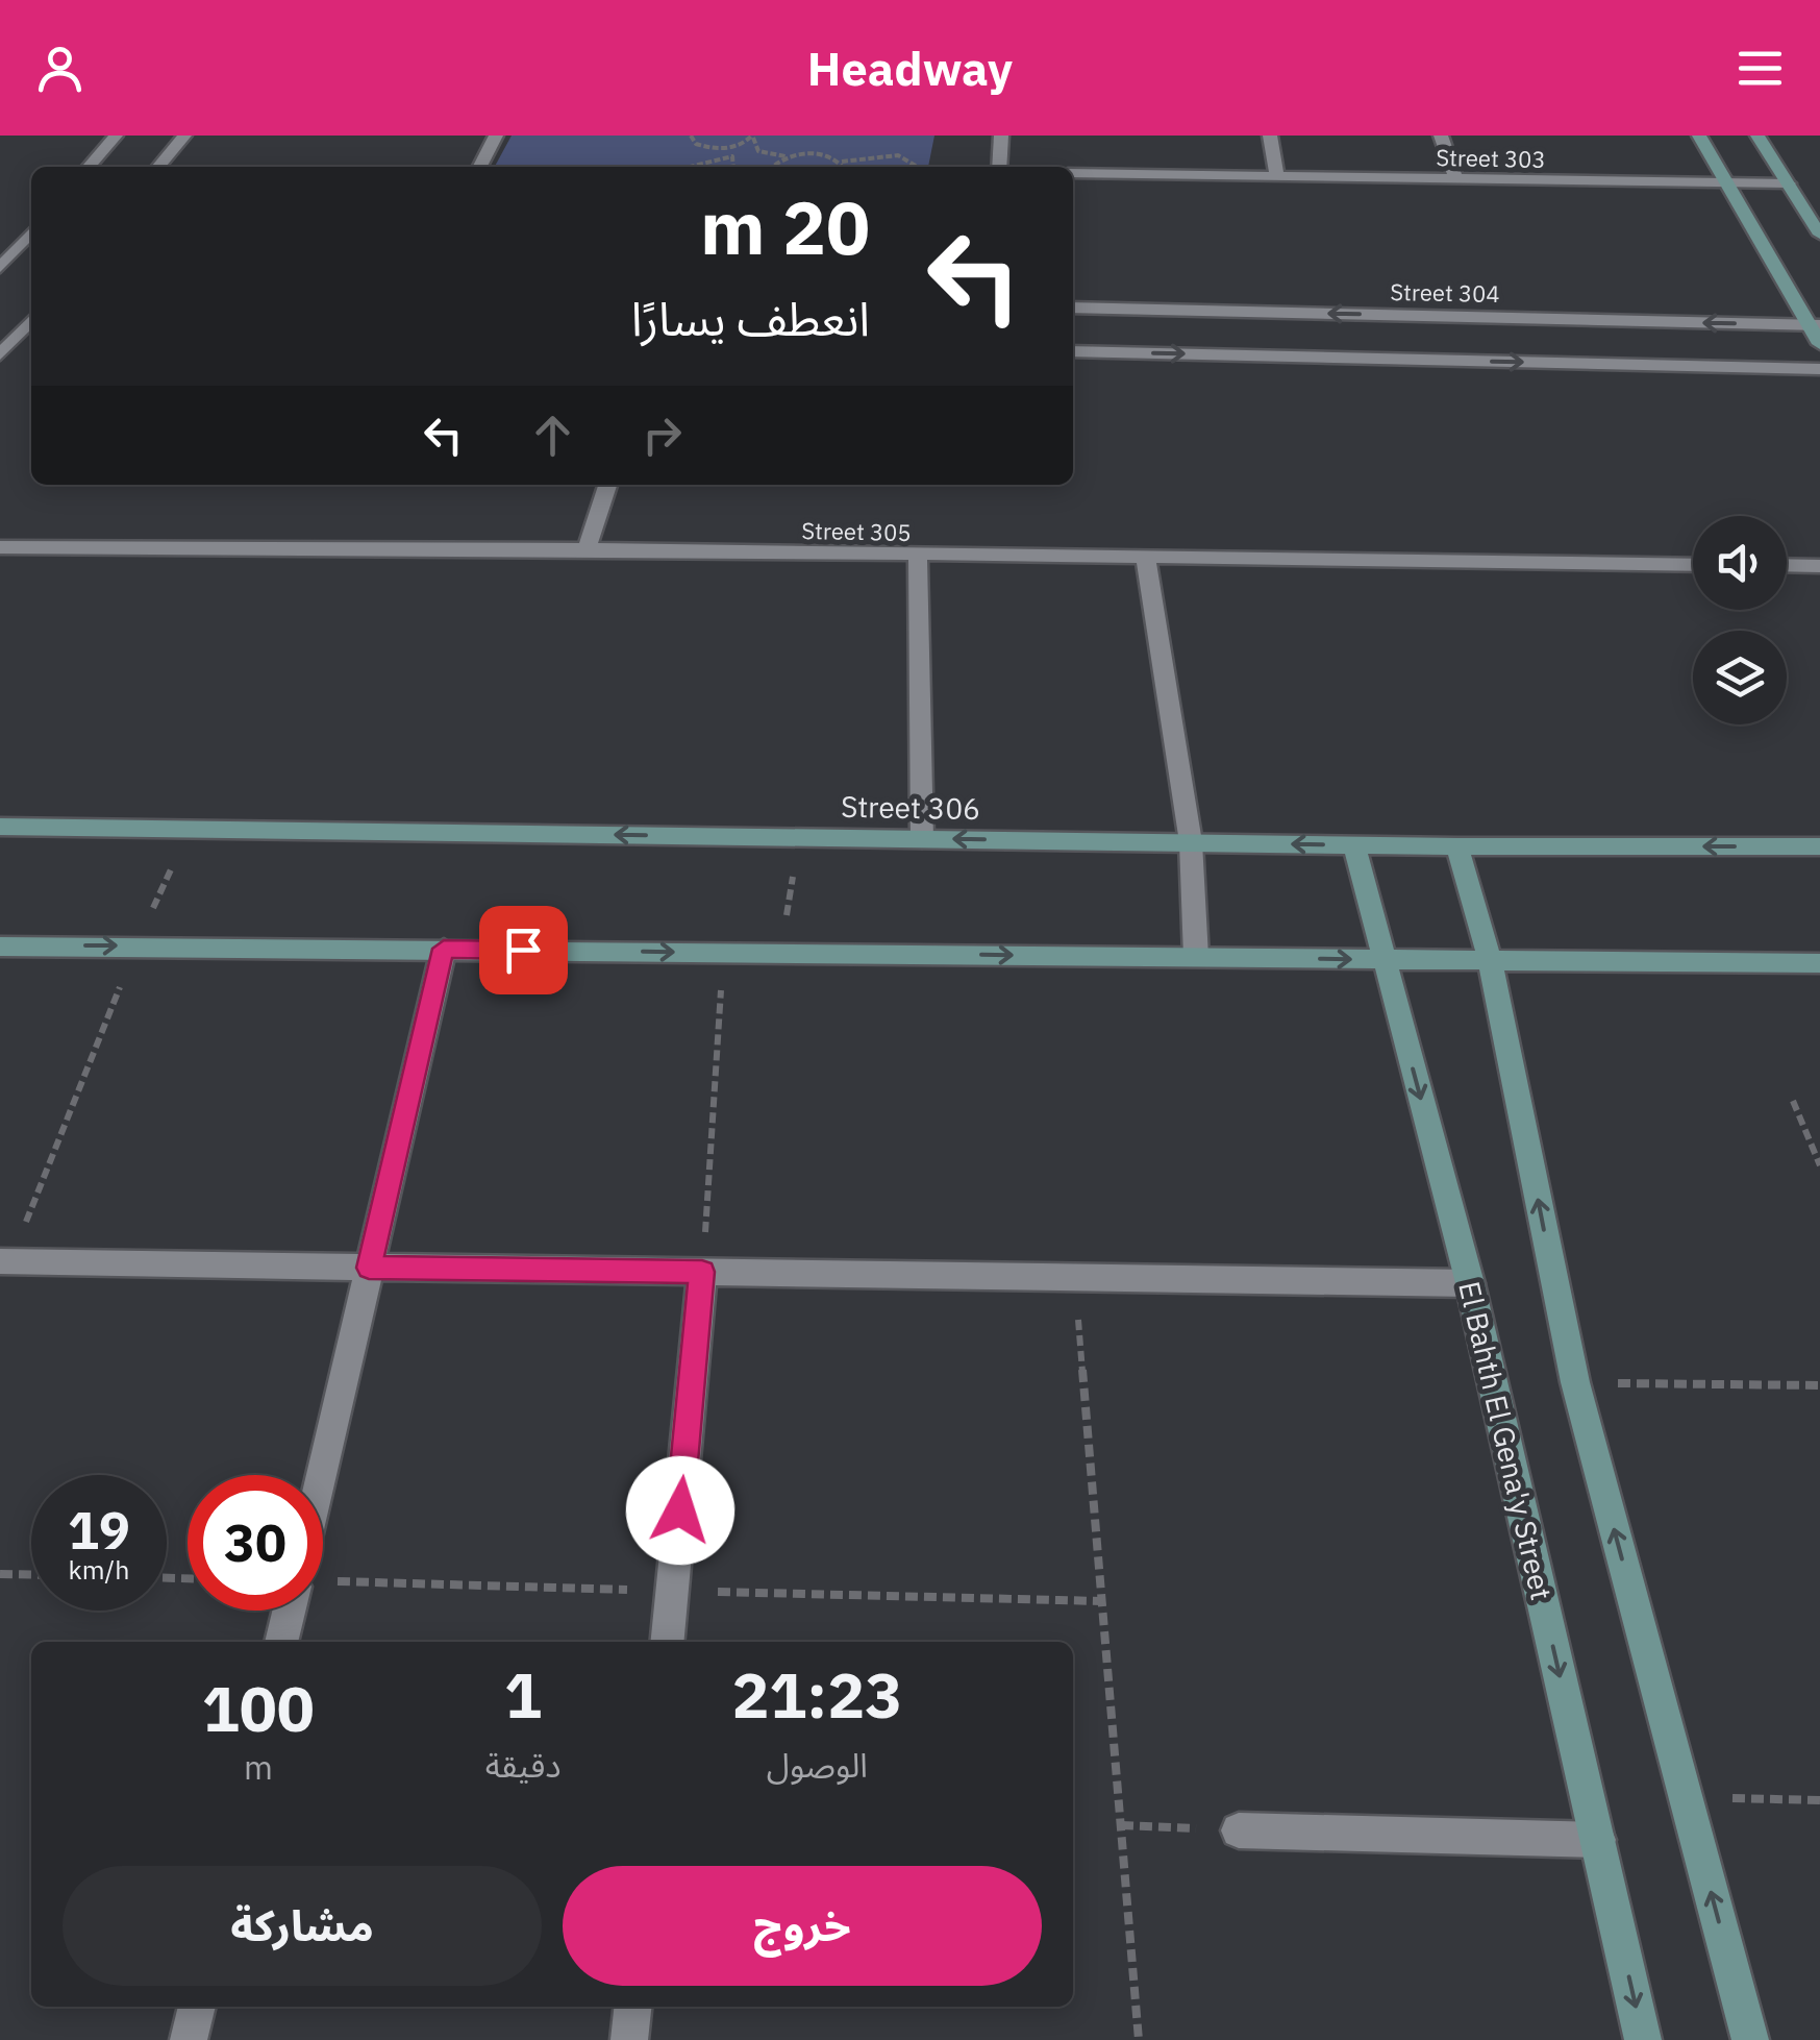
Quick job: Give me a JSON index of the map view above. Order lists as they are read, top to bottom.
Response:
{
  "streets": {
    "street": [
      "Street 303",
      "Street 304",
      "Street 305",
      "Street 306",
      "El Bahth El Gena'y Street"
    ]
  },
  "crossings": [
    ["Street 306", "El Bahth El Gena'y Street"]
  ],
  "page": {
    "header": "Headway",
    "turn": ["20 m", "انعطف يسارًا"],
    "speed": "19 km/h",
    "limit": "30",
    "eta": [
      "21:23",
      "الوصول",
      "1",
      "دقيقة",
      "100",
      "m"
    ],
    "buttons": ["خروج", "مشاركة"]
  }
}
